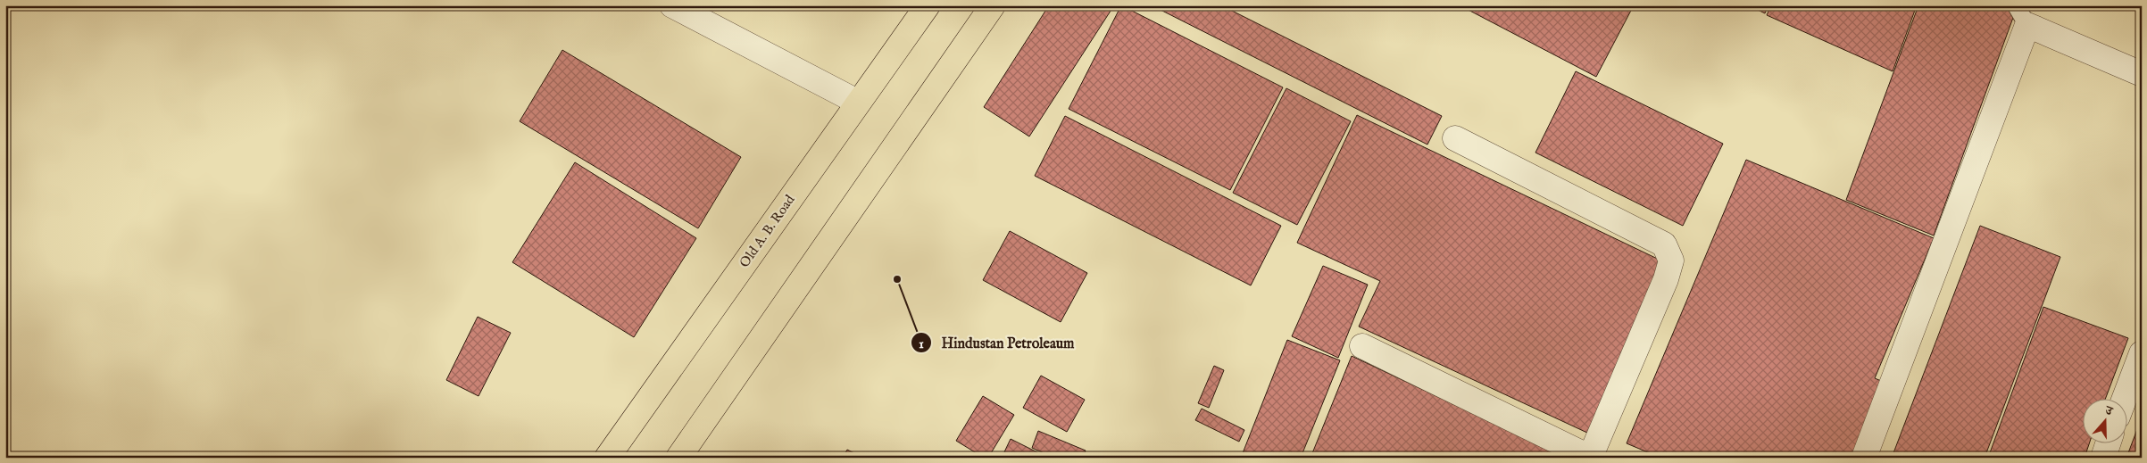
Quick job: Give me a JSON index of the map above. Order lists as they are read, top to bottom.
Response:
{
  "streets": {
    "main road": ["Old A. B. Road"]
  },
  "places": ["Hindustan Petroleaum"],
  "north": "top"
}
